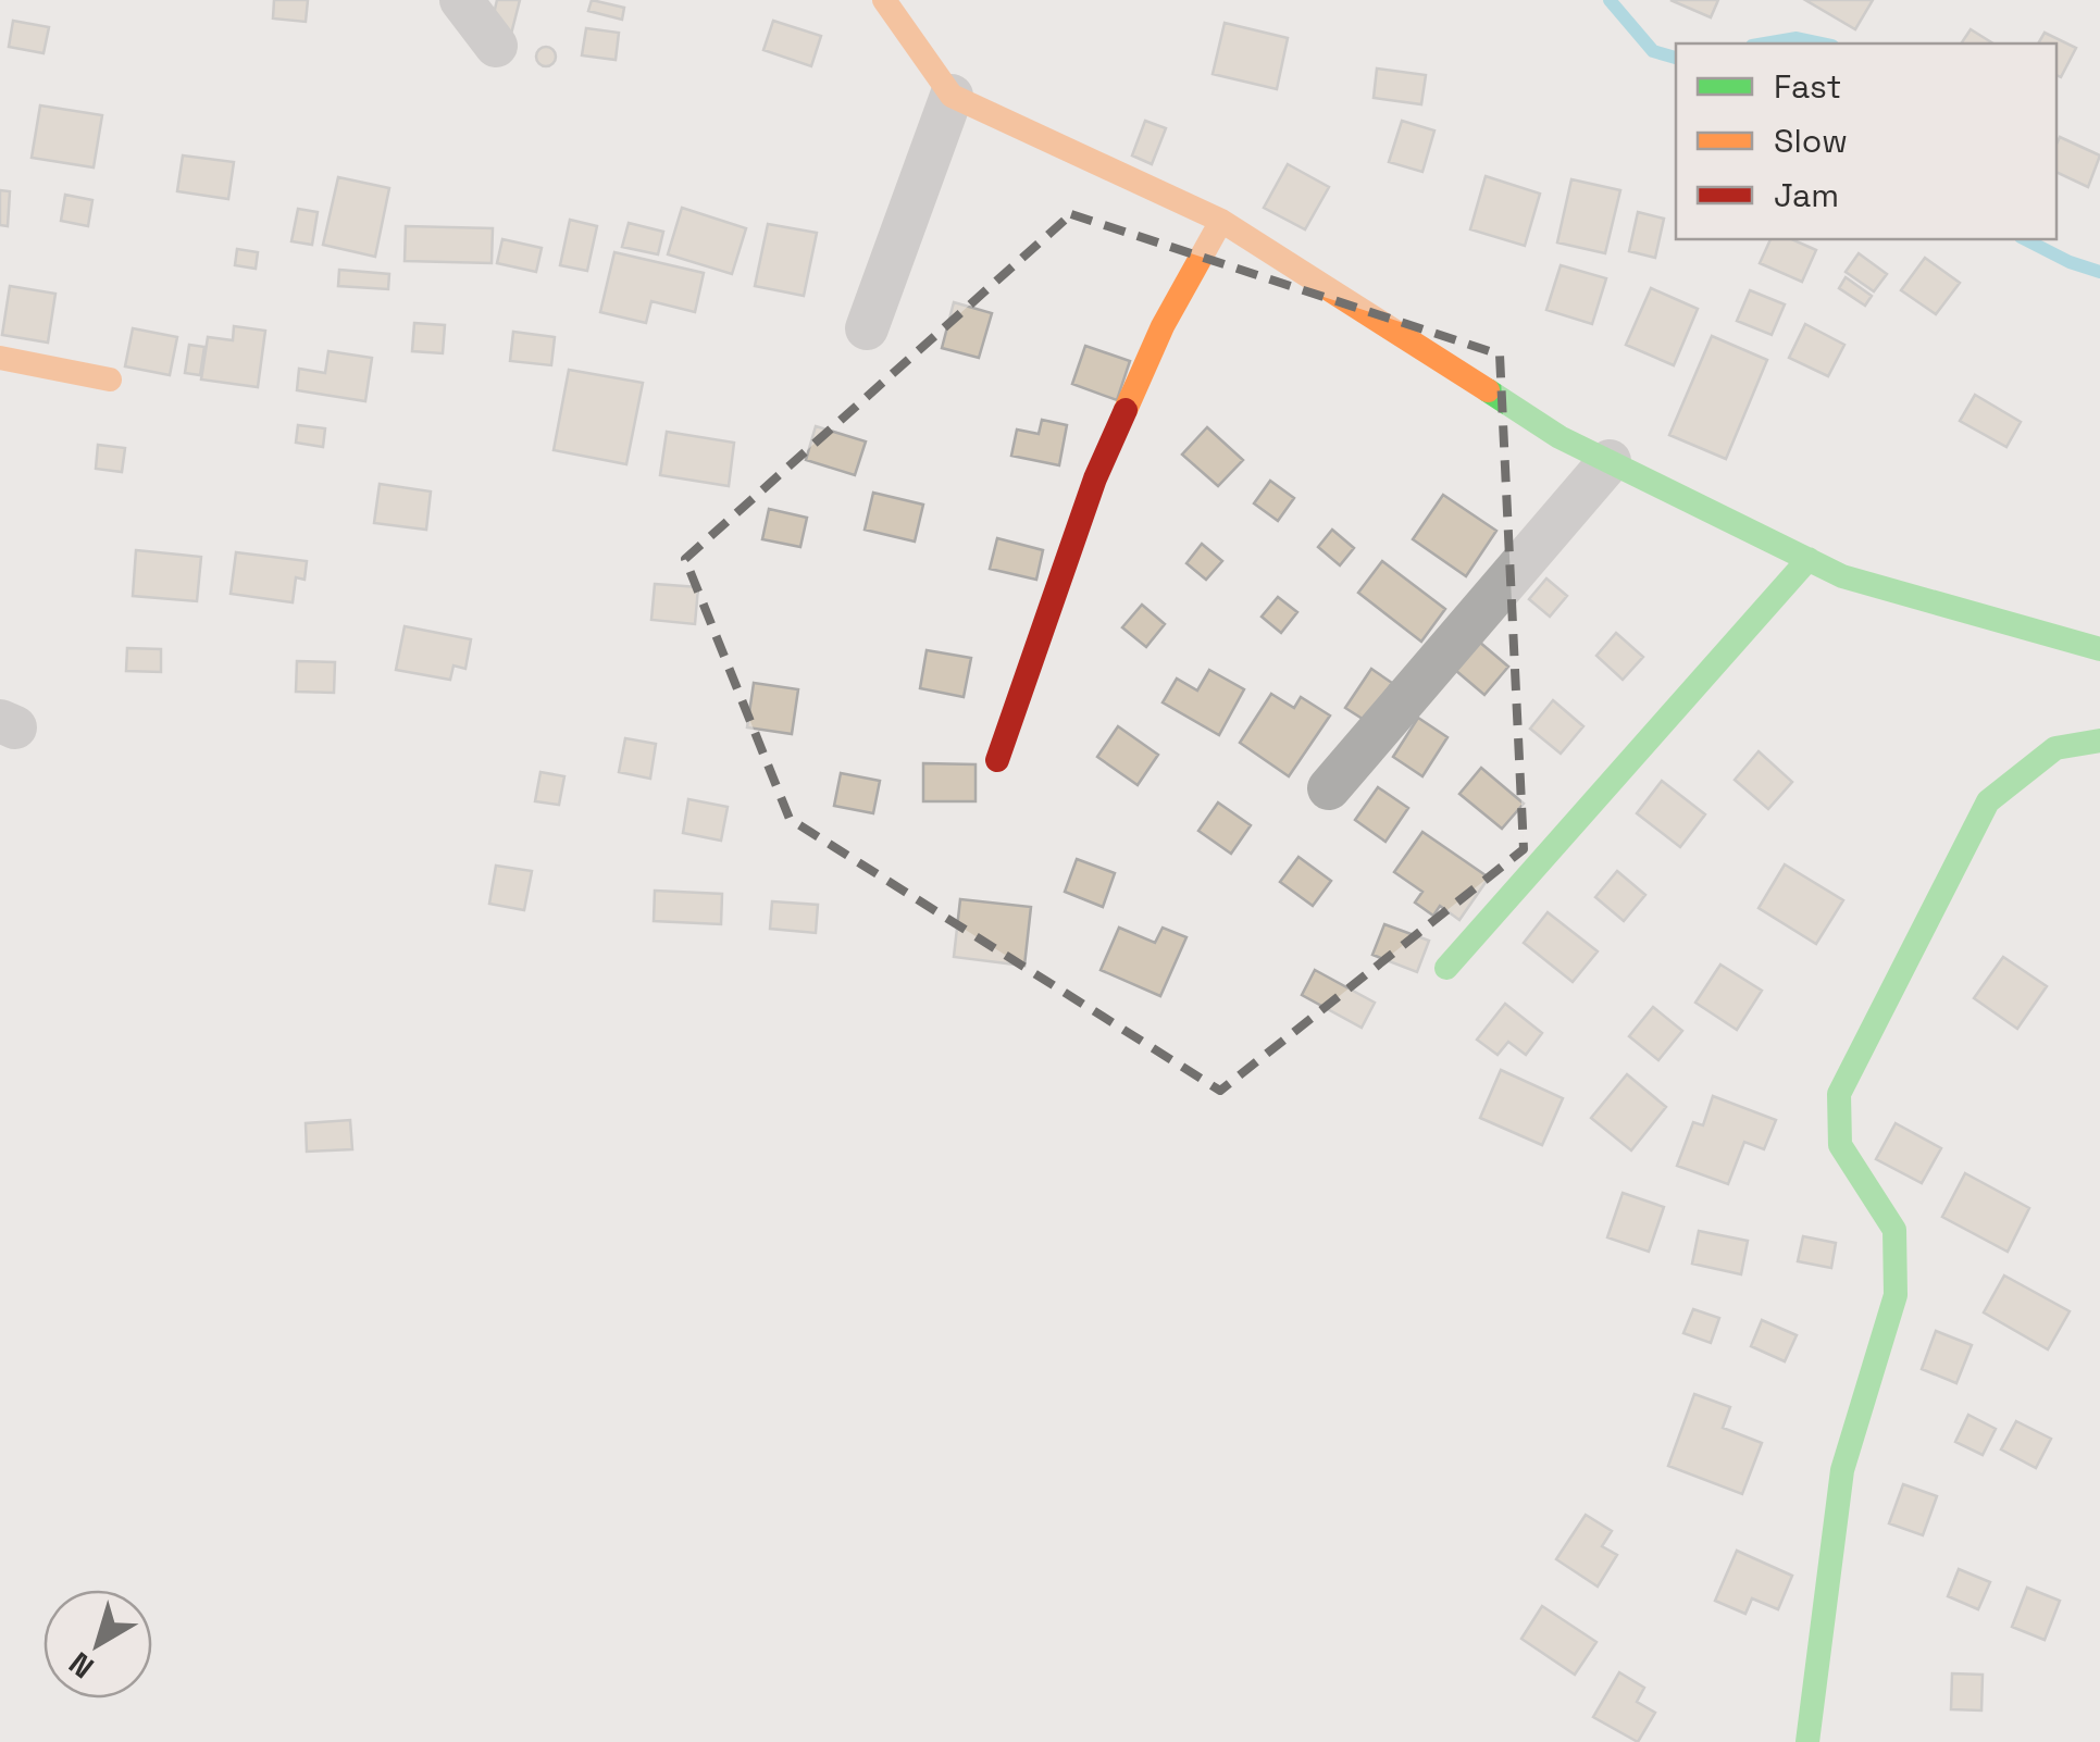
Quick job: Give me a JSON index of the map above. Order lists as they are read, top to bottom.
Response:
{
  "legend": ["Fast", "Slow", "Jam"],
  "north": "bottom left"
}
